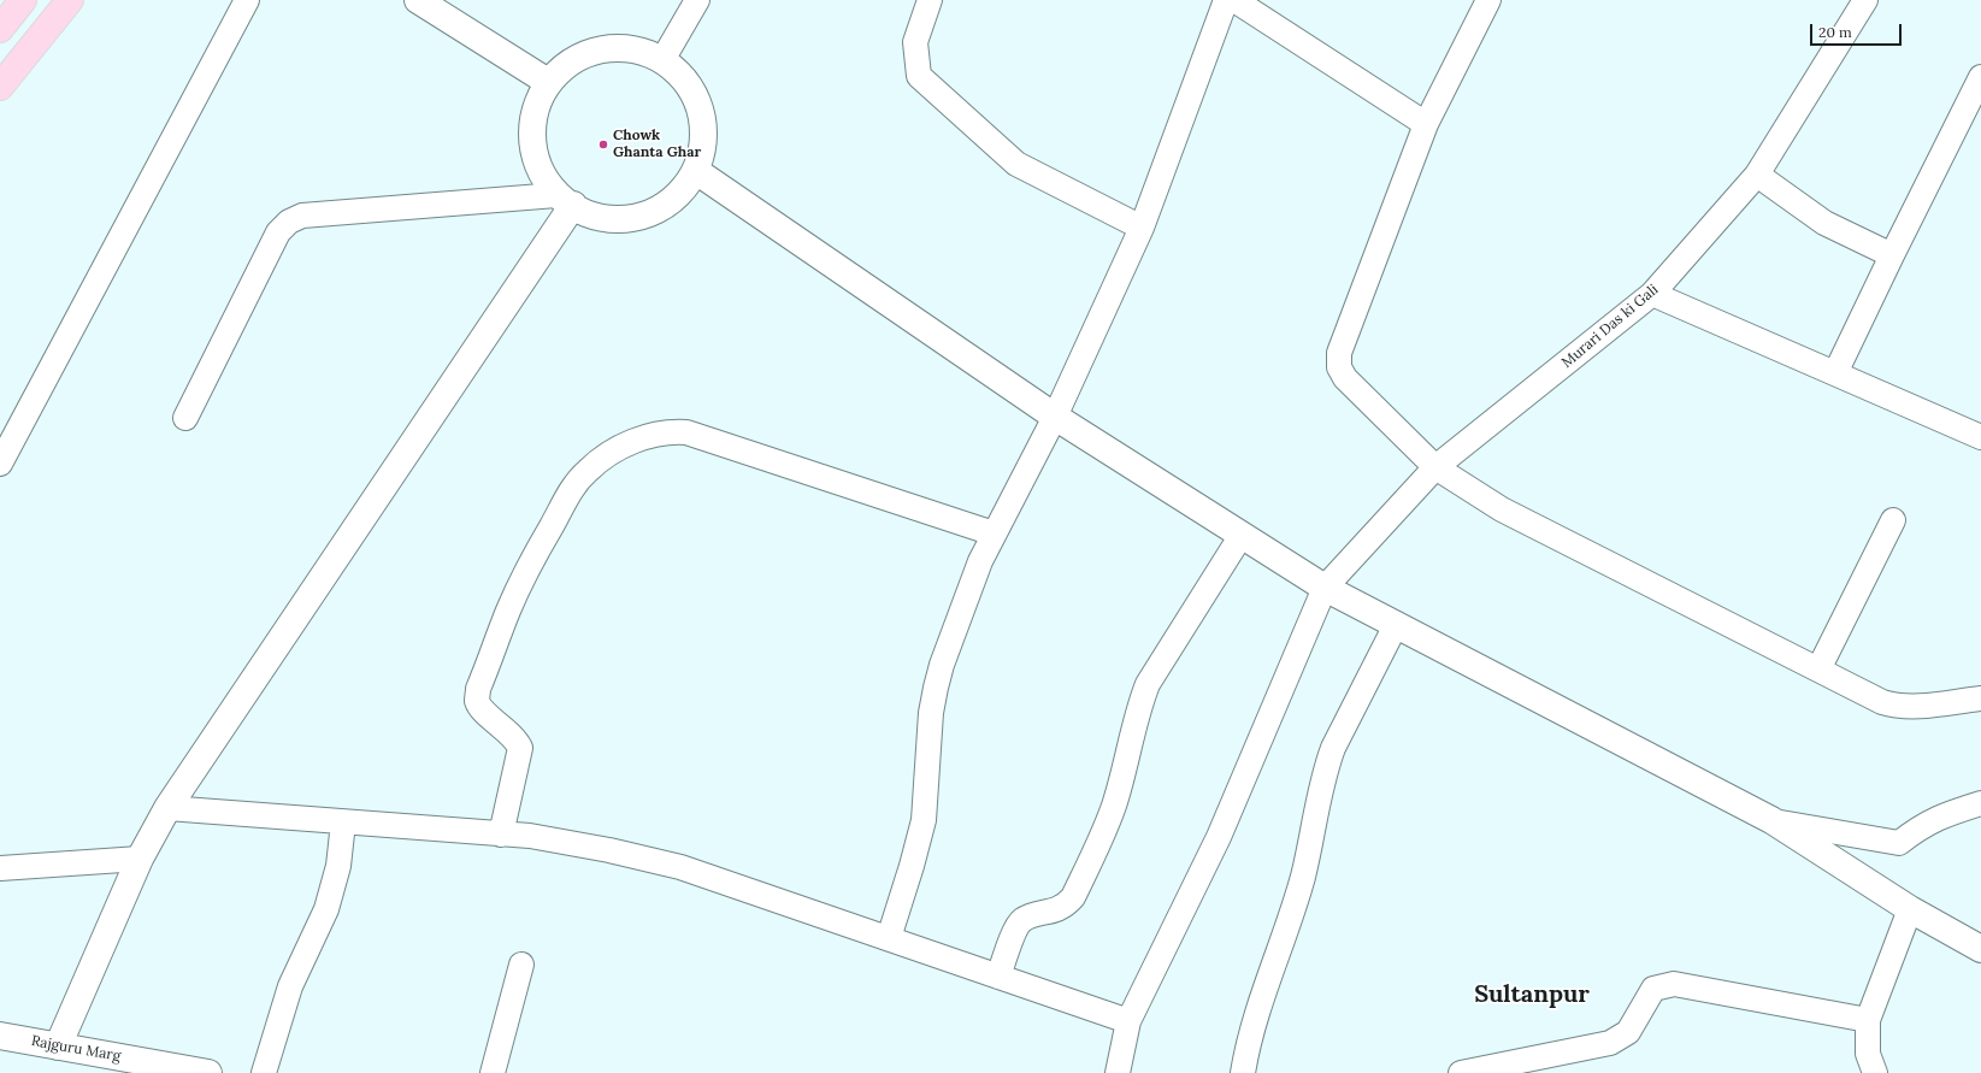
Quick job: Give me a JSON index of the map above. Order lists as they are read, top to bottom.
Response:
{
  "streets": {
    "street": ["Murari Das ki Gali", "Rajguru Marg"]
  },
  "districts": ["Sultanpur"],
  "places": ["Chowk Ghanta Ghar"],
  "scale_bar": "20 m"
}
